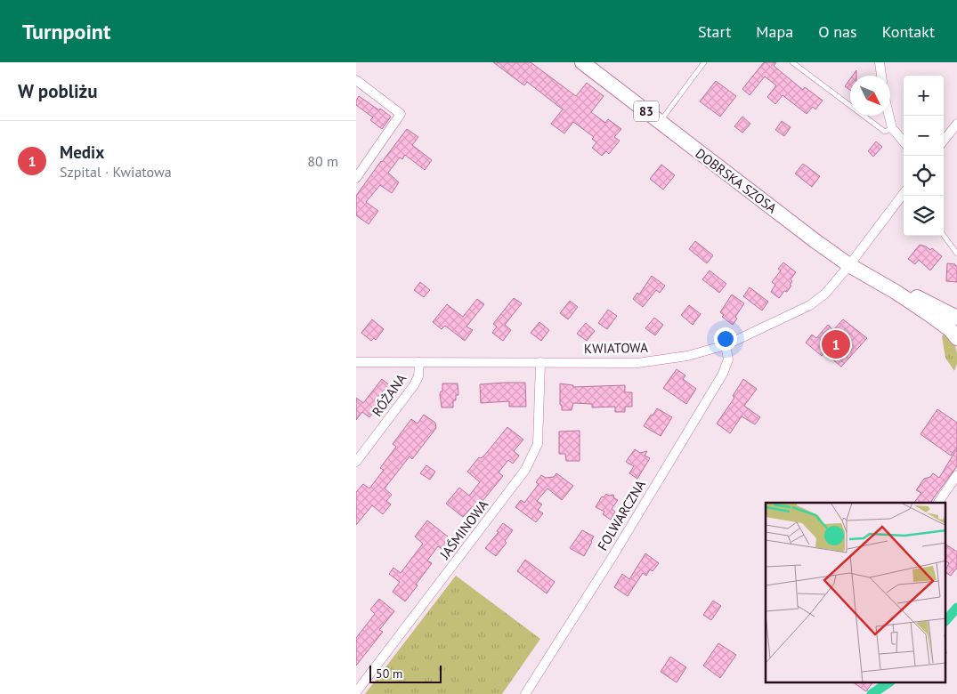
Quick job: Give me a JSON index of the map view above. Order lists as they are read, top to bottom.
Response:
{
  "streets": {
    "main road": ["83", "DOBRSKA SZOSA"],
    "street": [
      "KWIATOWA",
      "RÓŻANA",
      "FOLWARCZNA",
      "JAŚMINOWA"
    ]
  },
  "crossings": [
    ["DOBRSKA SZOSA", "KWIATOWA"],
    ["KWIATOWA", "RÓŻANA"],
    ["KWIATOWA", "FOLWARCZNA"],
    ["KWIATOWA", "JAŚMINOWA"]
  ],
  "scale_bar": "50 m",
  "north": "bottom right",
  "page": {
    "header": "Turnpoint",
    "nav": [
      "Start",
      "Mapa",
      "O nas",
      "Kontakt"
    ],
    "heading": "W pobliżu",
    "map_buttons": ["+", "−"],
    "list": [
      {
        "mark": "1",
        "name": "Medix",
        "note": "Szpital · Kwiatowa",
        "value": "80 m"
      }
    ],
    "pins": "1",
    "scale": "50 m"
  }
}
